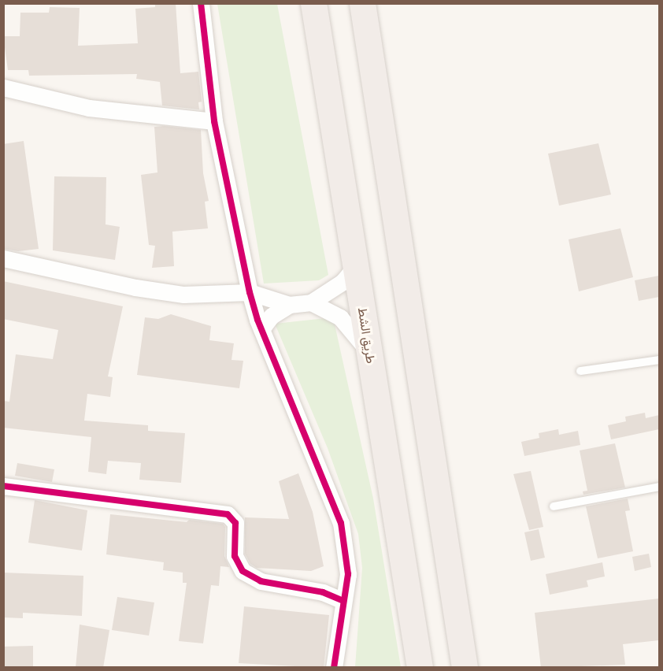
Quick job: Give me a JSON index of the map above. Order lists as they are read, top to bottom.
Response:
{
  "streets": {
    "highway": ["طريق الشط"]
  }
}
